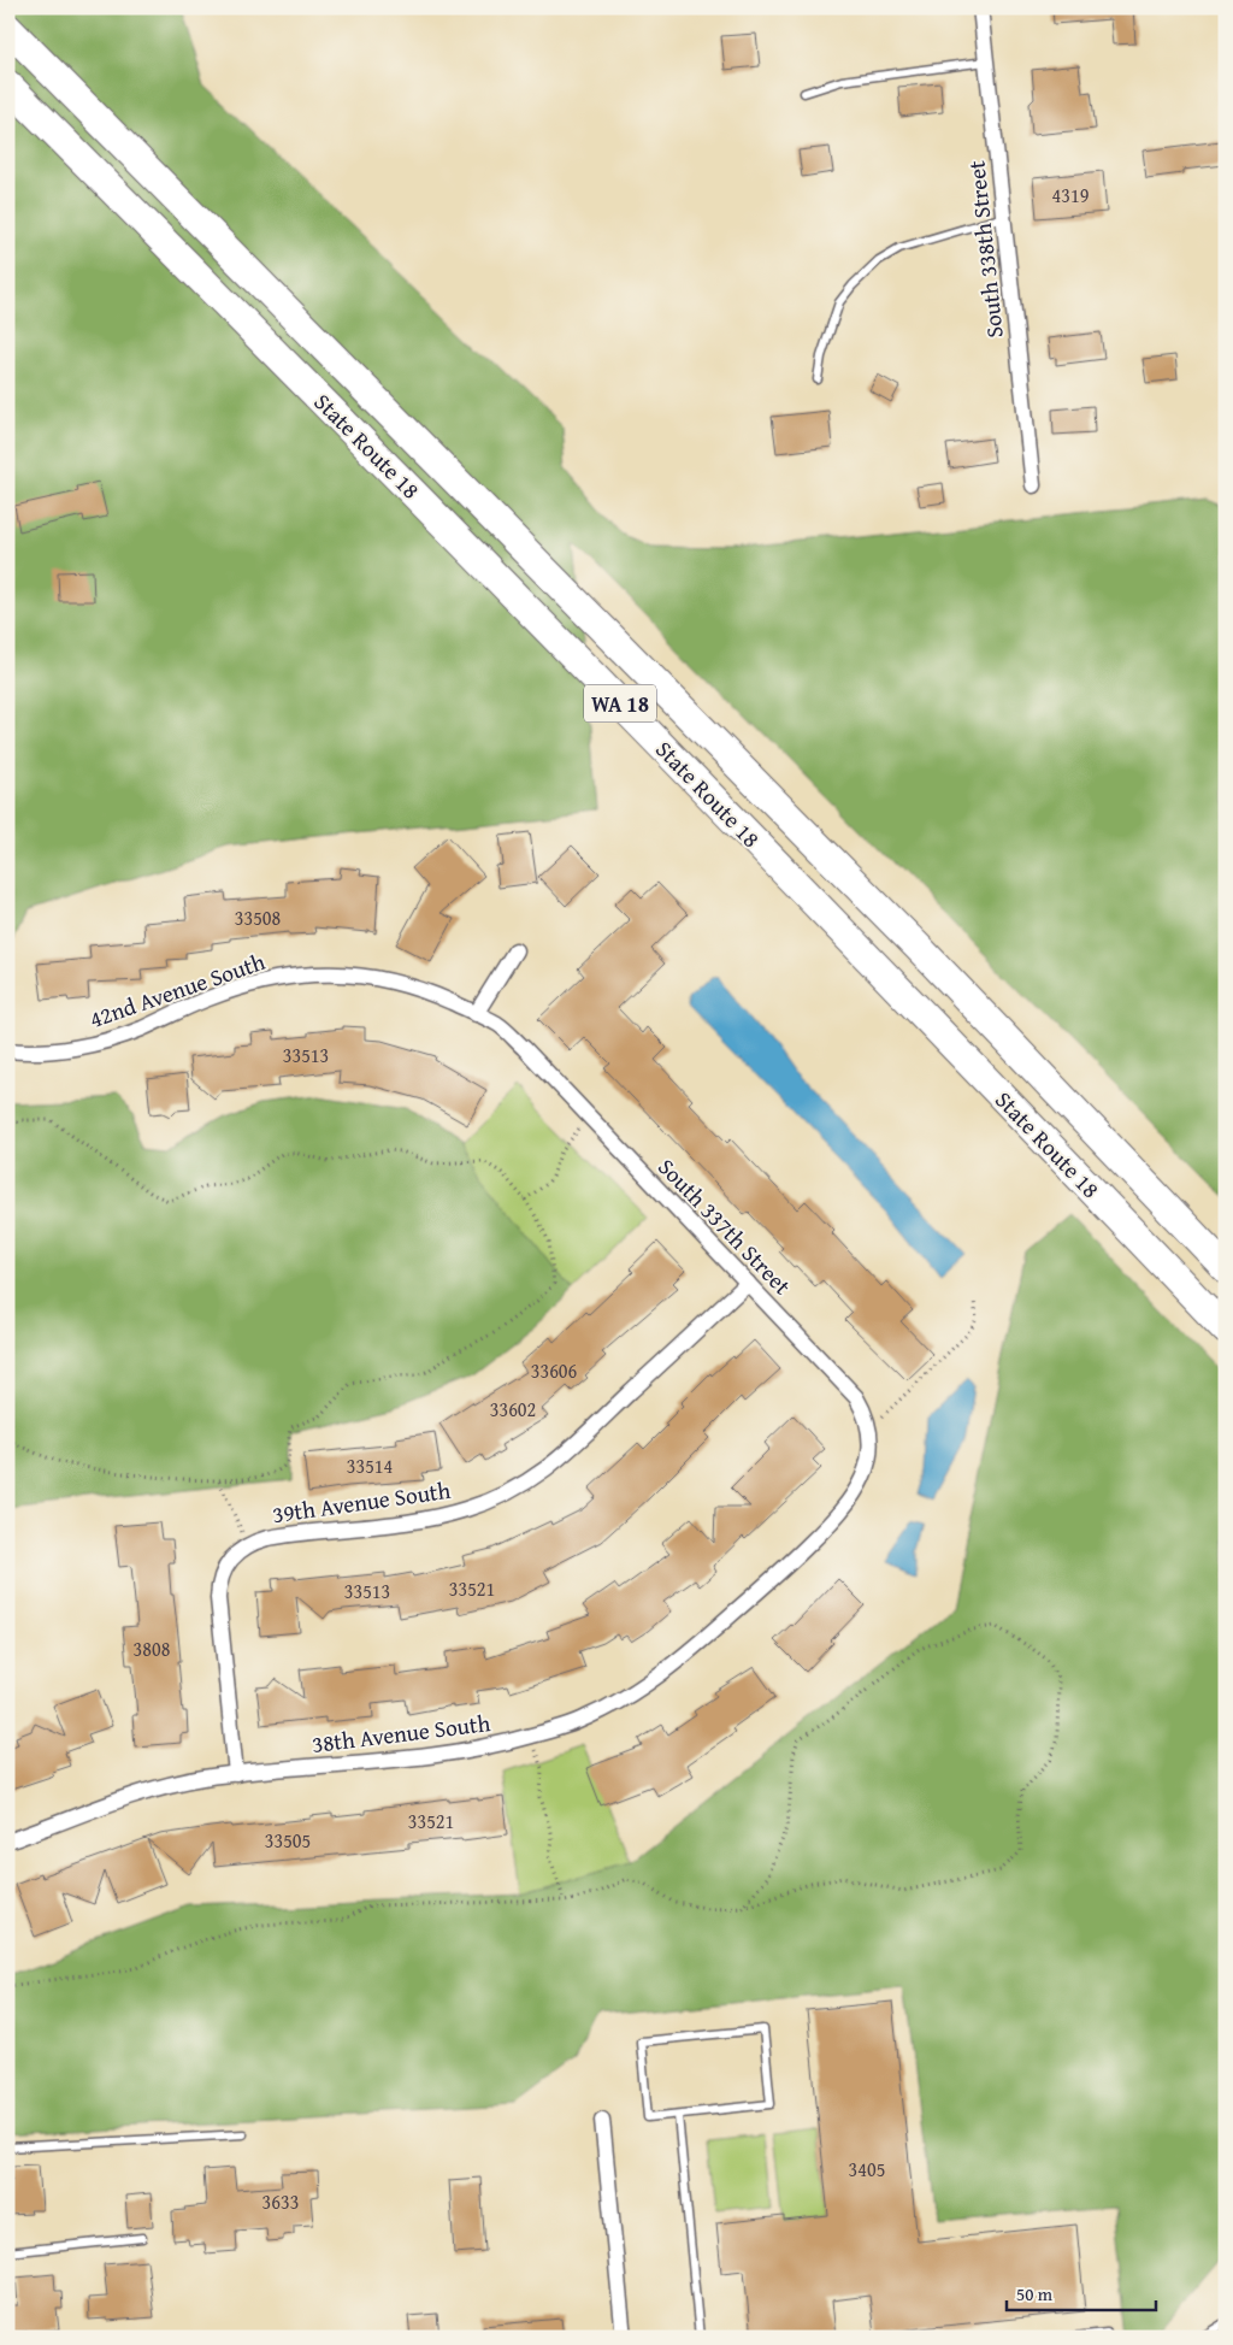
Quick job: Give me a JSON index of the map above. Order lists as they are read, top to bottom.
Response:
{
  "streets": {
    "highway": ["State Route 18", "WA 18"],
    "street": [
      "South 338th Street",
      "42nd Avenue South",
      "South 337th Street",
      "39th Avenue South",
      "38th Avenue South"
    ]
  },
  "crossings": [
    ["42nd Avenue South", "South 337th Street"],
    ["South 337th Street", "39th Avenue South"],
    ["South 337th Street", "38th Avenue South"],
    ["39th Avenue South", "38th Avenue South"]
  ],
  "house_numbers": [
    "4319",
    "33508",
    "33513",
    "33606",
    "33602",
    "33514",
    "33521",
    "33513",
    "3808",
    "33521",
    "33505",
    "3405",
    "3633"
  ],
  "scale_bar": "50 m"
}
